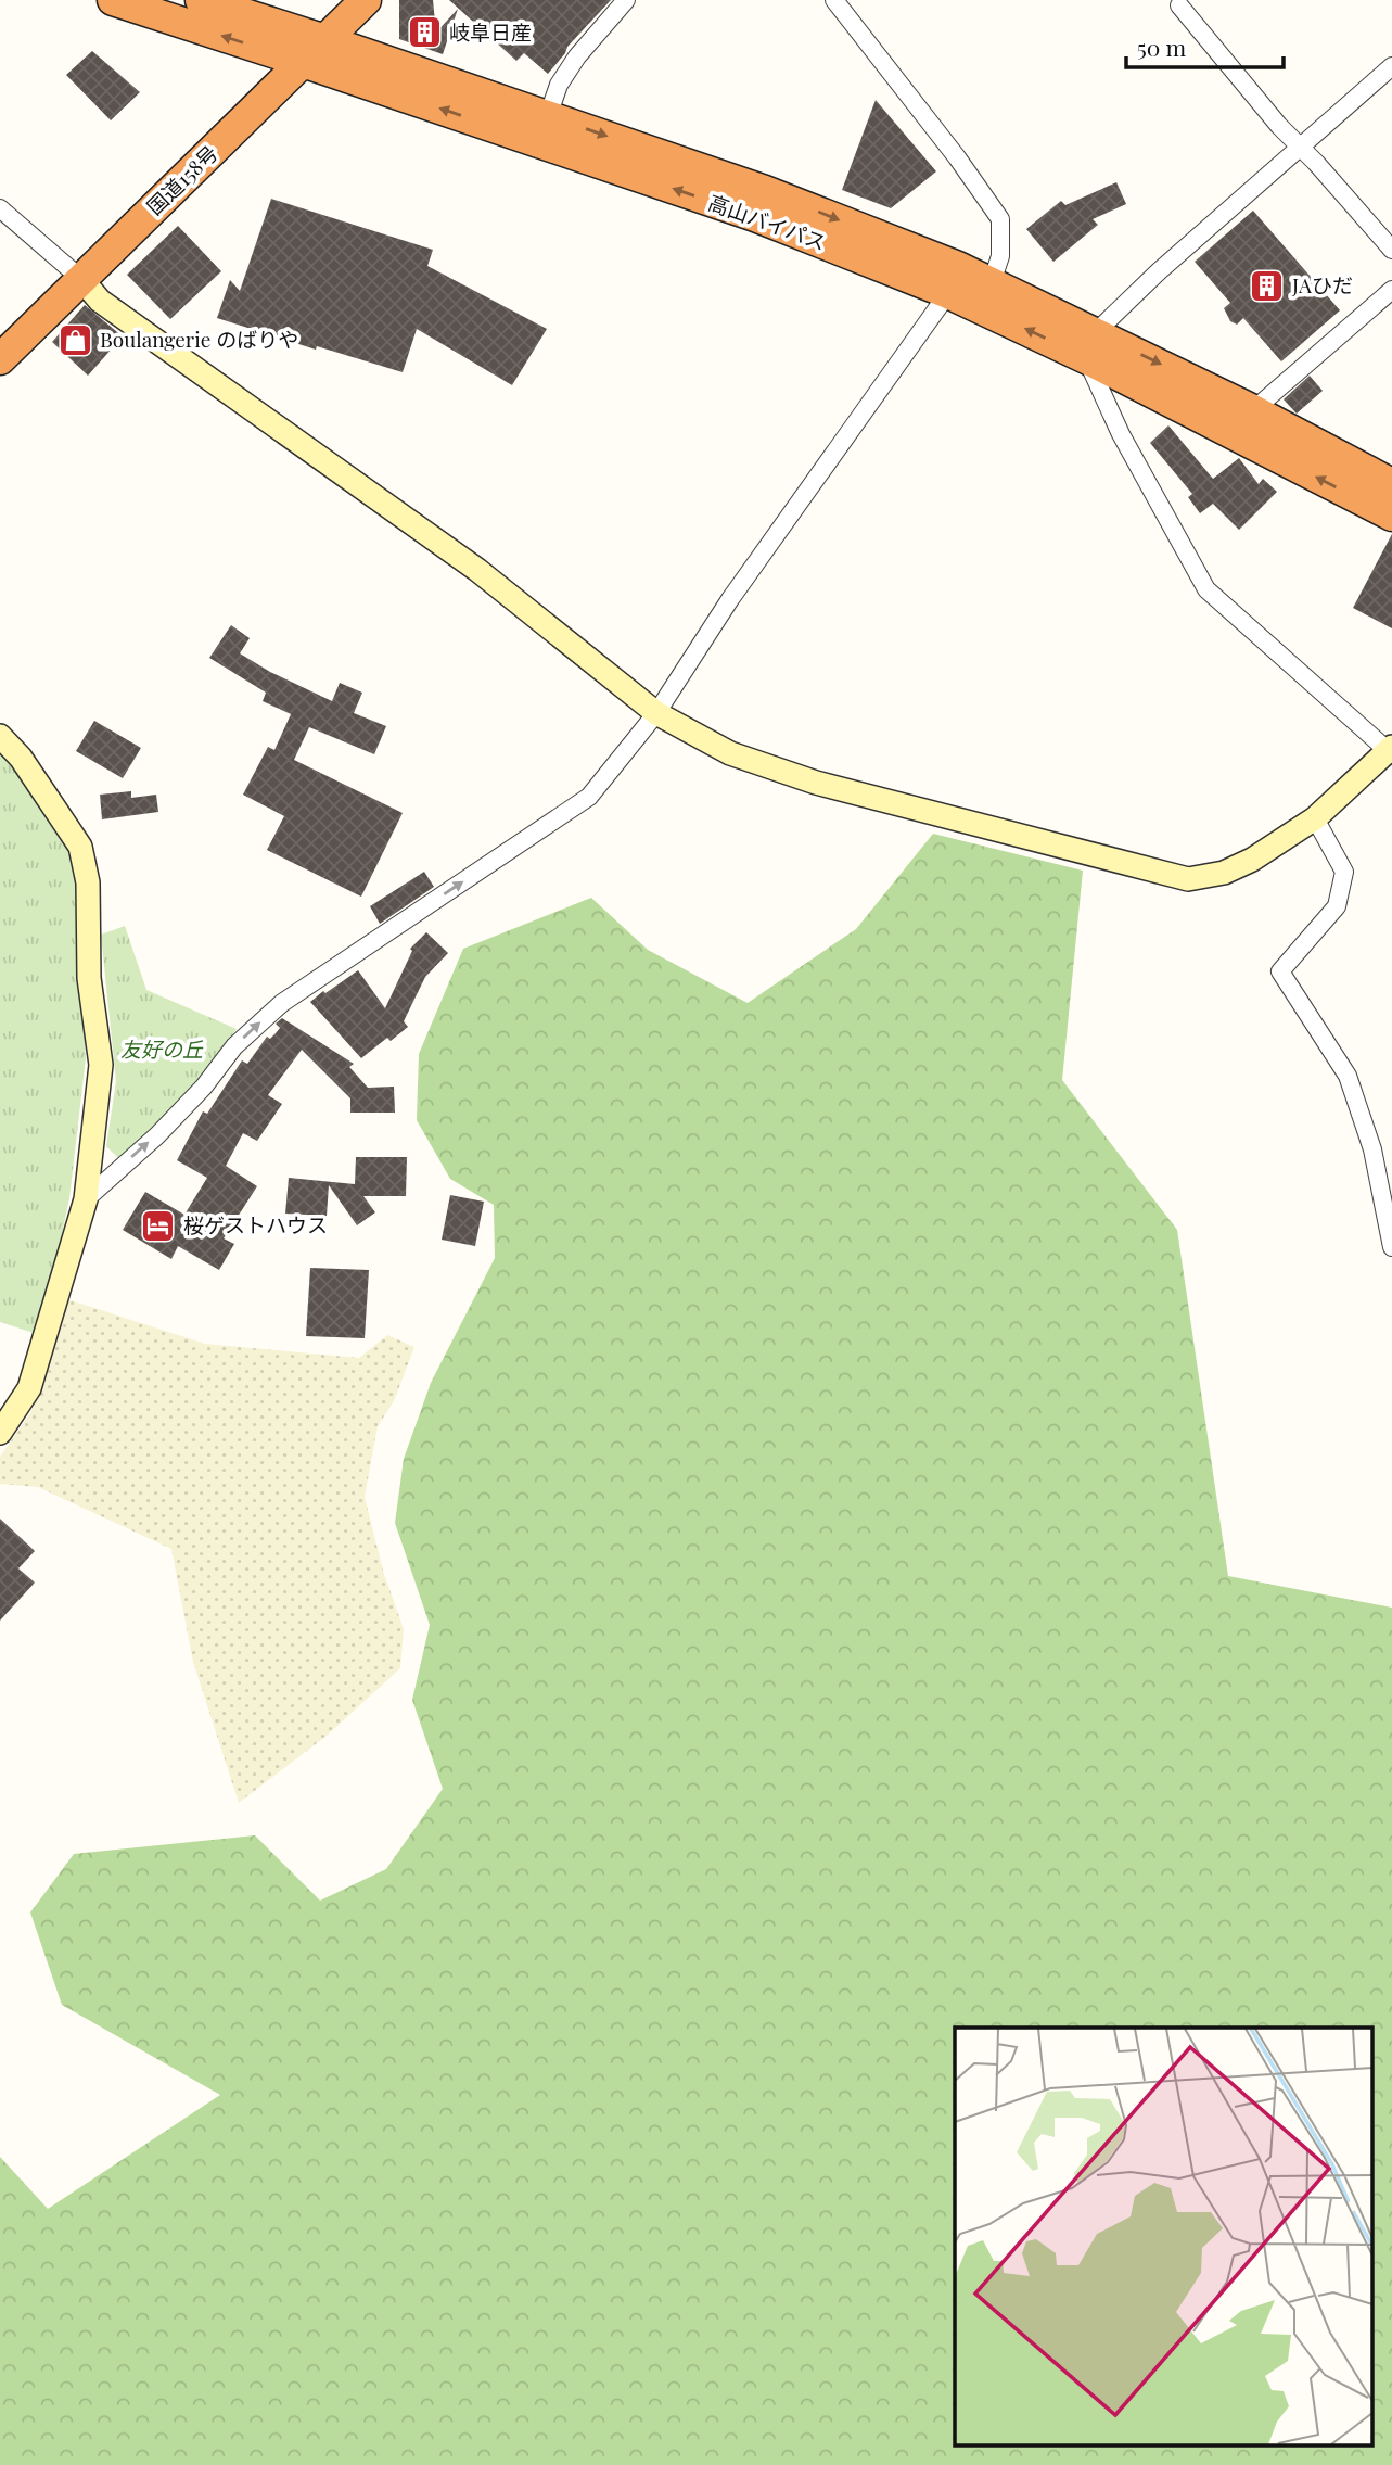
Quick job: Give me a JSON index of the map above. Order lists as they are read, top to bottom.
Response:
{
  "streets": {
    "highway": ["国道158号", "高山バイパス"]
  },
  "crossings": [
    ["国道158号", "高山バイパス"]
  ],
  "parks": ["友好の丘"],
  "places": {
    "building": ["岐阜日産", "JAひだ"],
    "shop": ["Boulangerie のばりや"],
    "hotel": ["桜ゲストハウス"]
  },
  "scale_bar": "50 m"
}
